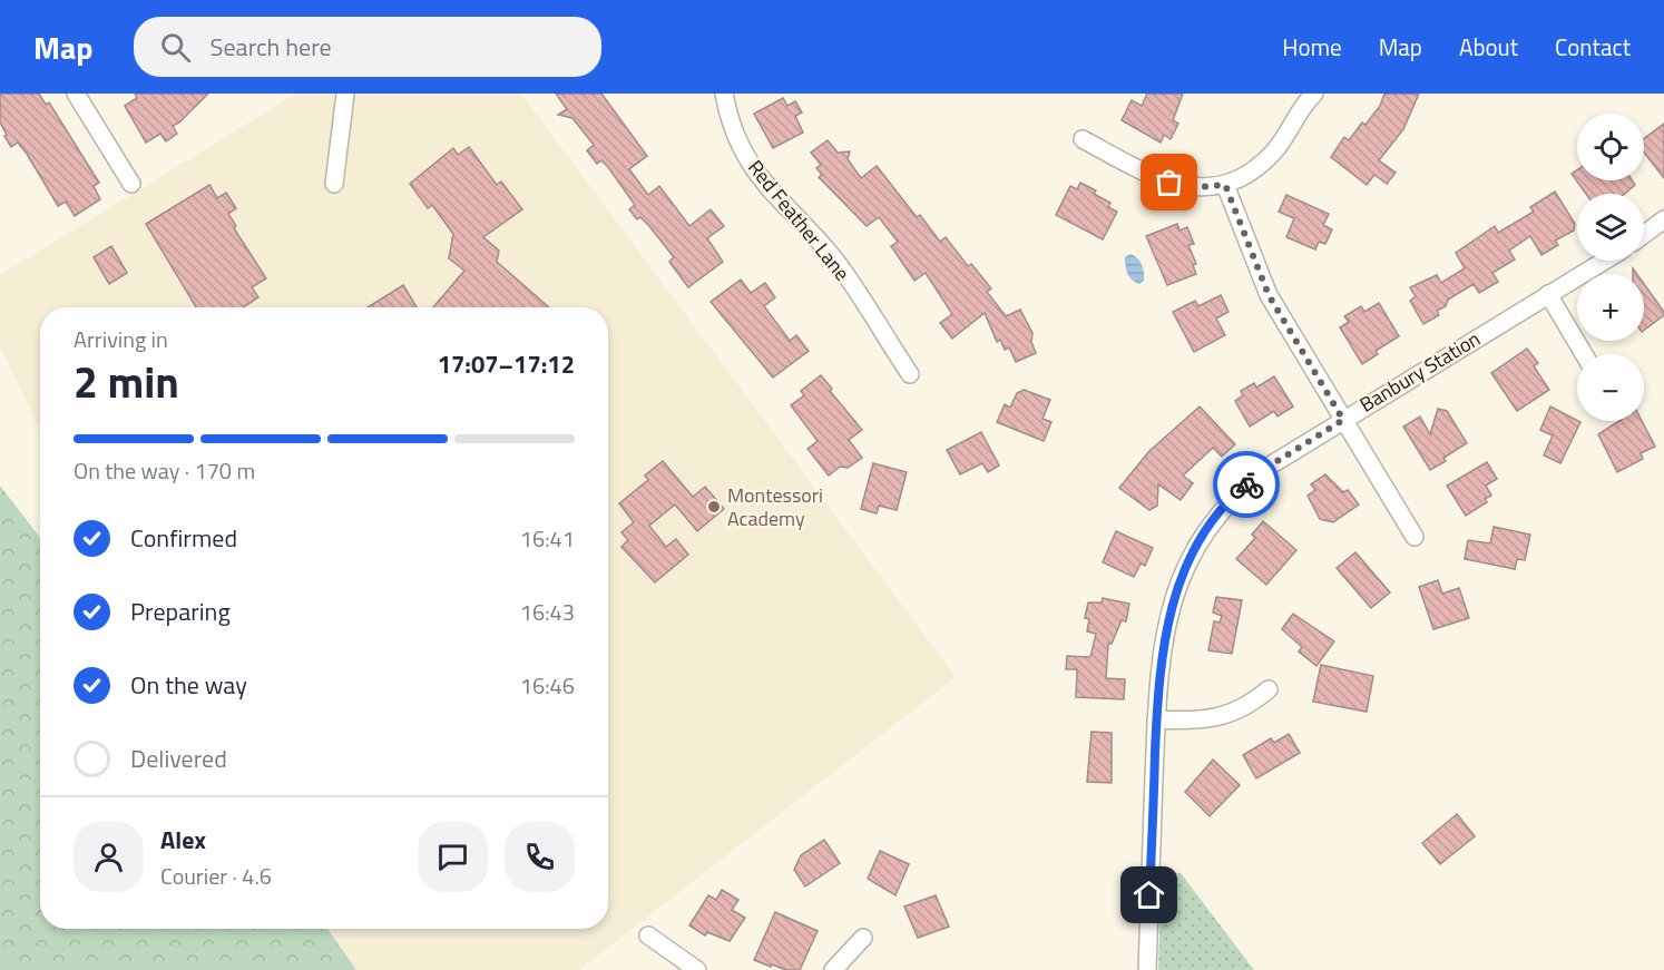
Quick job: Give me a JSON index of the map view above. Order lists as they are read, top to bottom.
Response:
{
  "streets": {
    "street": ["Red Feather Lane", "Banbury Station"]
  },
  "places": ["Montessori Academy"],
  "page": {
    "header": "Map",
    "search": "Search here",
    "nav": [
      "Home",
      "Map",
      "About",
      "Contact"
    ],
    "map_buttons": ["+", "−"],
    "heading": ["2 min", "Arriving in", "17:07–17:12"],
    "panel": ["Alex", "Courier · 4.6"],
    "bar": "On the way · 170 m",
    "list": [
      ["Confirmed", "16:41"],
      ["Preparing", "16:43"],
      ["On the way", "16:46"],
      "Delivered"
    ]
  }
}
